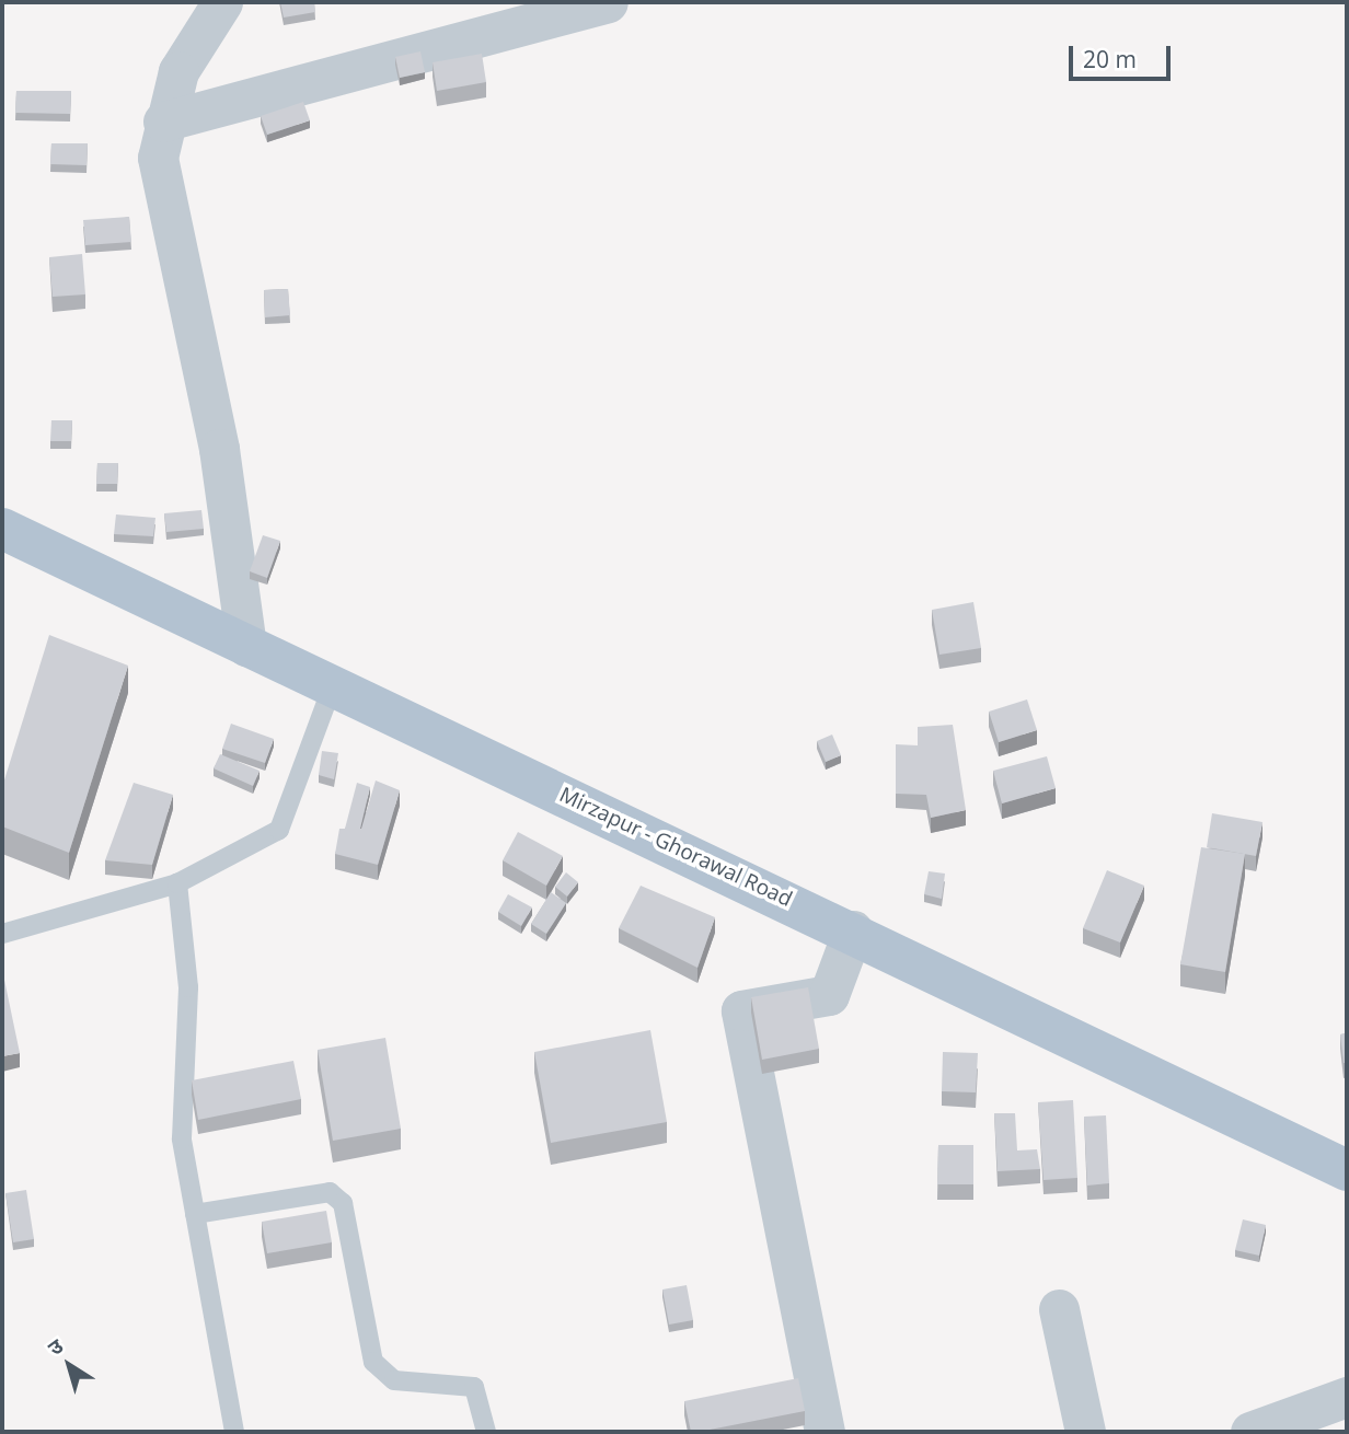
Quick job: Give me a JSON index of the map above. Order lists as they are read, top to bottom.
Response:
{
  "streets": {
    "main road": ["Mirzapur - Ghorawal Road"]
  },
  "scale_bar": "20 m",
  "north": "top left"
}
